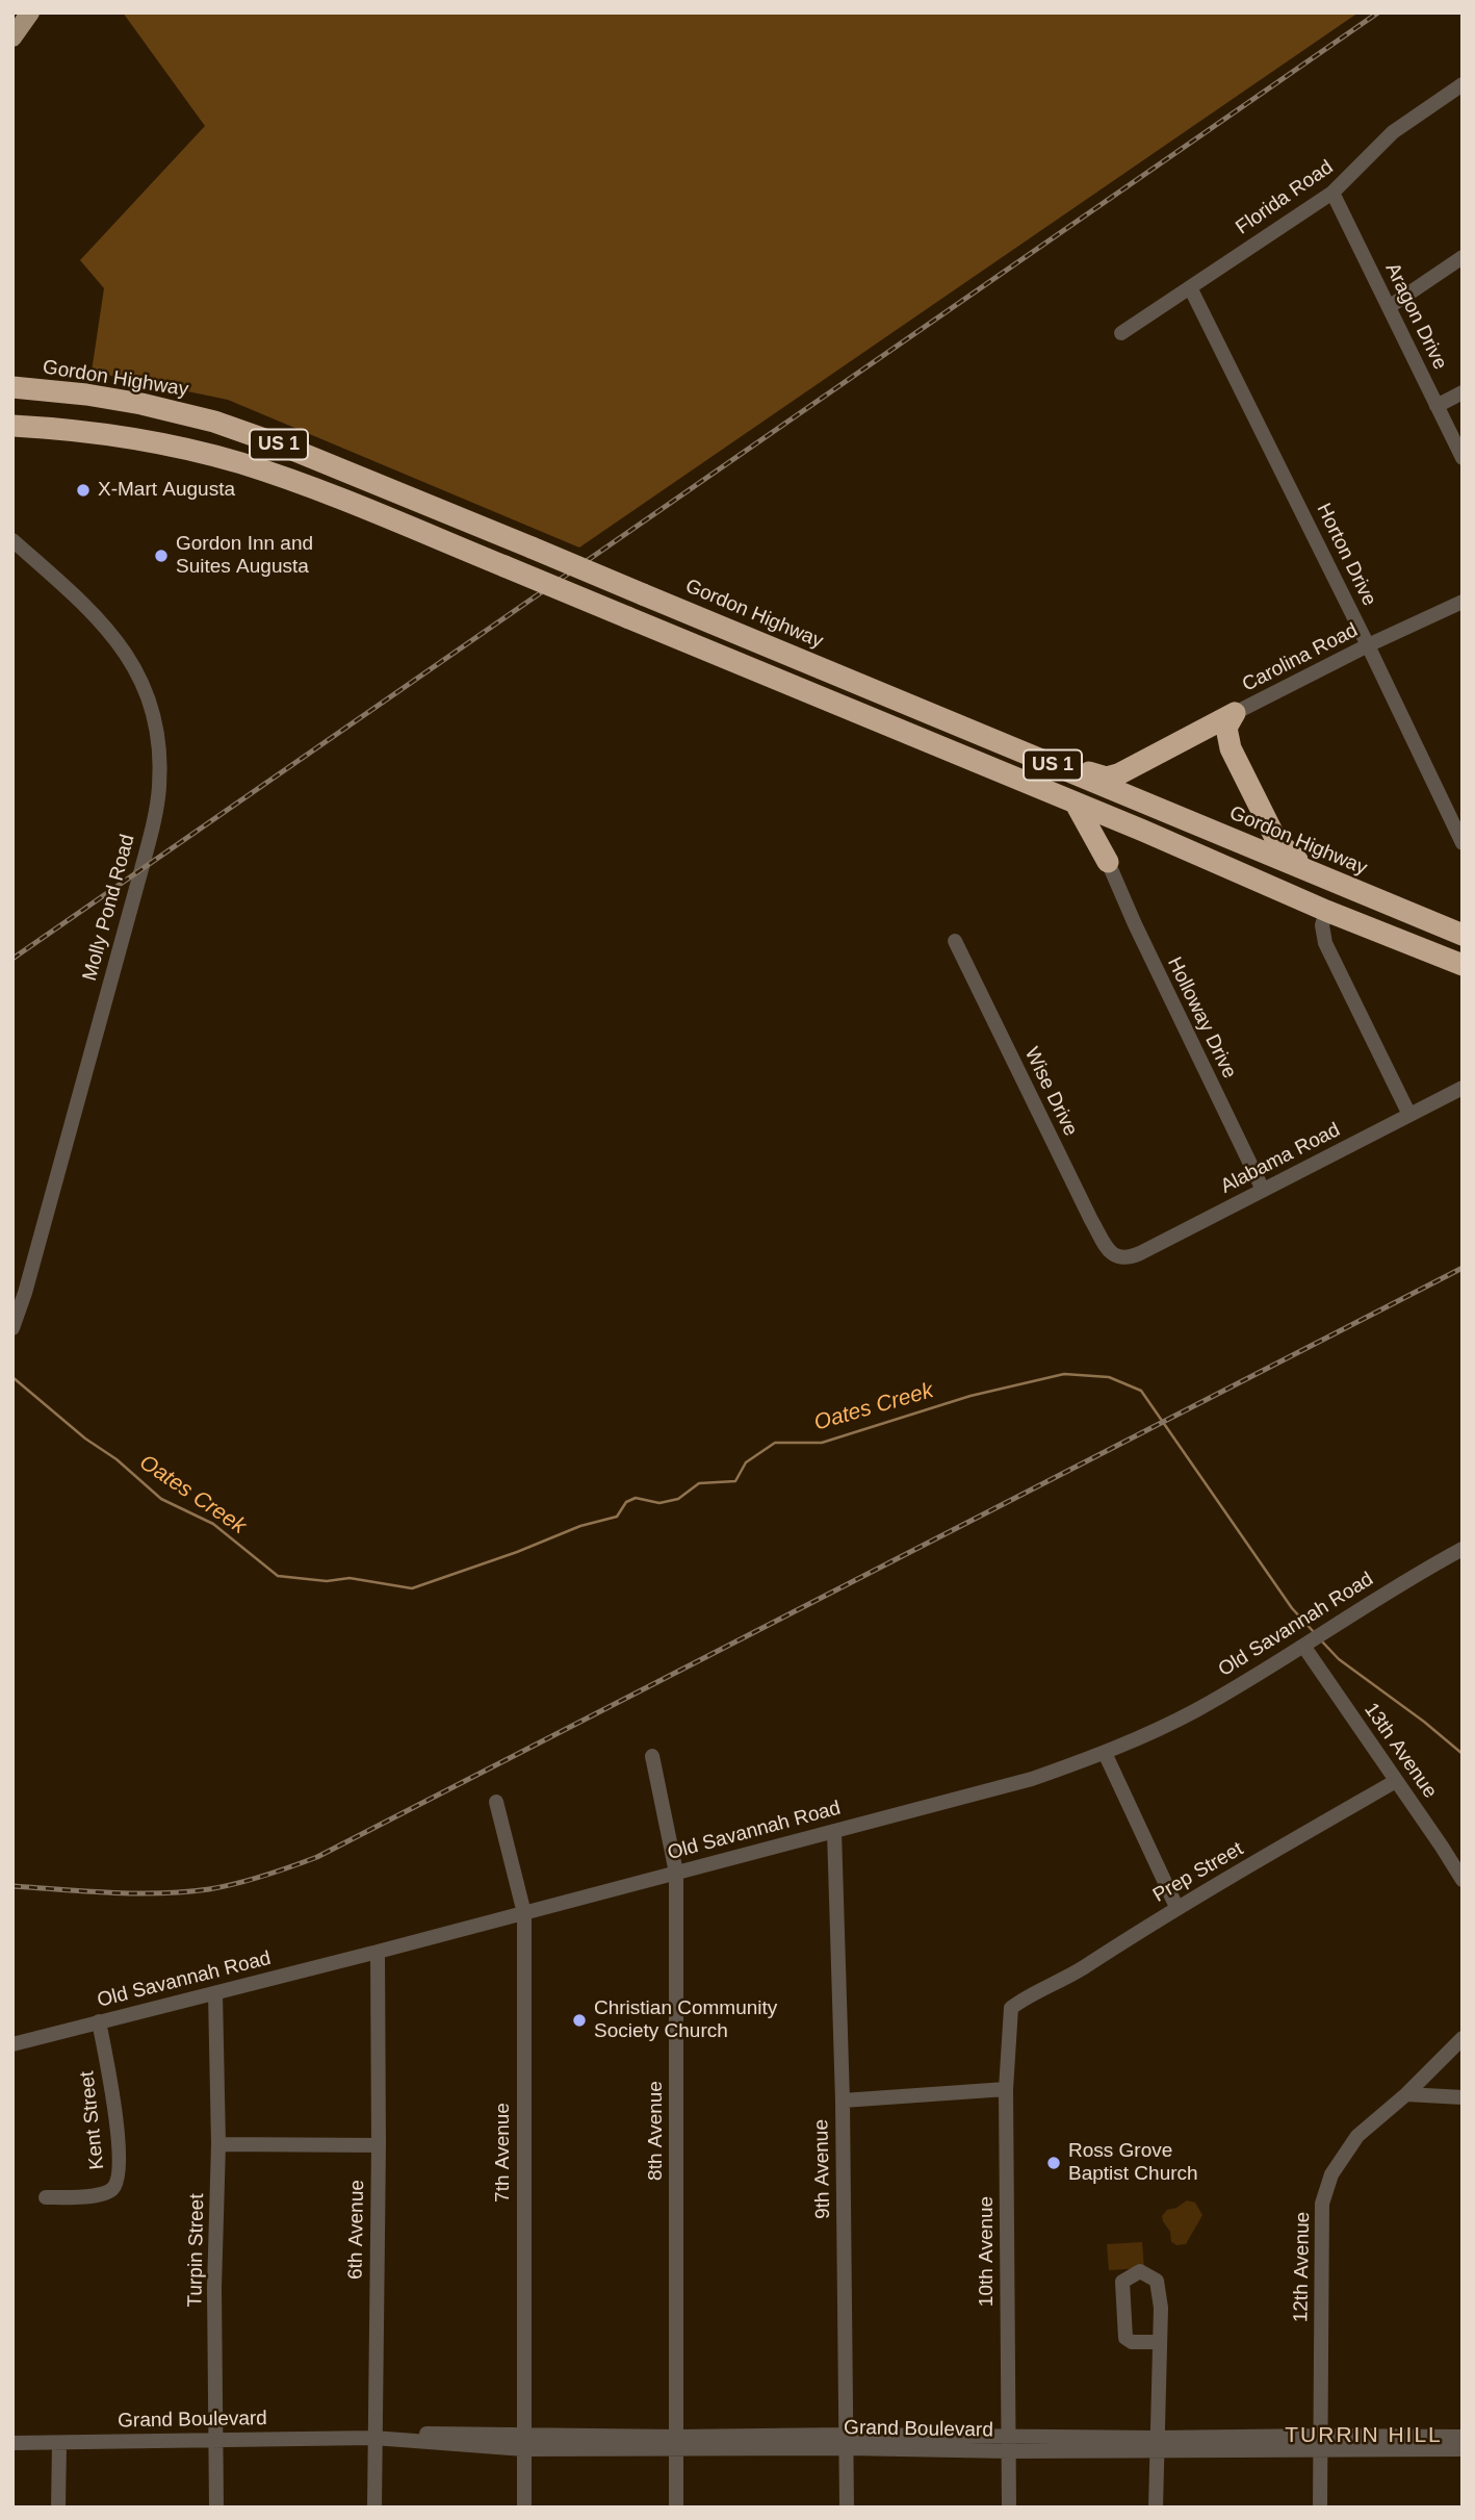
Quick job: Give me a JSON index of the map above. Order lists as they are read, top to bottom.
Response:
{
  "streets": {
    "highway": ["Gordon Highway", "US 1"],
    "street": [
      "Florida Road",
      "Aragon Drive",
      "Horton Drive",
      "Carolina Road",
      "Molly Pond Road",
      "Holloway Drive",
      "Wise Drive",
      "Alabama Road",
      "Old Savannah Road",
      "13th Avenue",
      "Prep Street",
      "Kent Street",
      "8th Avenue",
      "7th Avenue",
      "9th Avenue",
      "6th Avenue",
      "Turpin Street",
      "10th Avenue",
      "12th Avenue",
      "Grand Boulevard"
    ]
  },
  "crossings": [
    ["Florida Road", "Aragon Drive"],
    ["Florida Road", "Horton Drive"],
    ["Horton Drive", "Carolina Road"],
    ["Holloway Drive", "Alabama Road"],
    ["Wise Drive", "Alabama Road"],
    ["Old Savannah Road", "13th Avenue"],
    ["Old Savannah Road", "Kent Street"],
    ["Old Savannah Road", "8th Avenue"],
    ["Old Savannah Road", "7th Avenue"],
    ["Old Savannah Road", "9th Avenue"],
    ["Old Savannah Road", "6th Avenue"],
    ["Old Savannah Road", "Turpin Street"],
    ["13th Avenue", "Prep Street"],
    ["Prep Street", "10th Avenue"],
    ["8th Avenue", "Grand Boulevard"],
    ["7th Avenue", "Grand Boulevard"],
    ["9th Avenue", "Grand Boulevard"],
    ["6th Avenue", "Grand Boulevard"],
    ["Turpin Street", "Grand Boulevard"],
    ["10th Avenue", "Grand Boulevard"],
    ["12th Avenue", "Grand Boulevard"]
  ],
  "districts": ["TURRIN HILL"],
  "water": ["Oates Creek"],
  "places": [
    "X-Mart Augusta",
    "Gordon Inn and Suites Augusta",
    "Christian Community Society Church",
    "Ross Grove Baptist Church"
  ]
}
